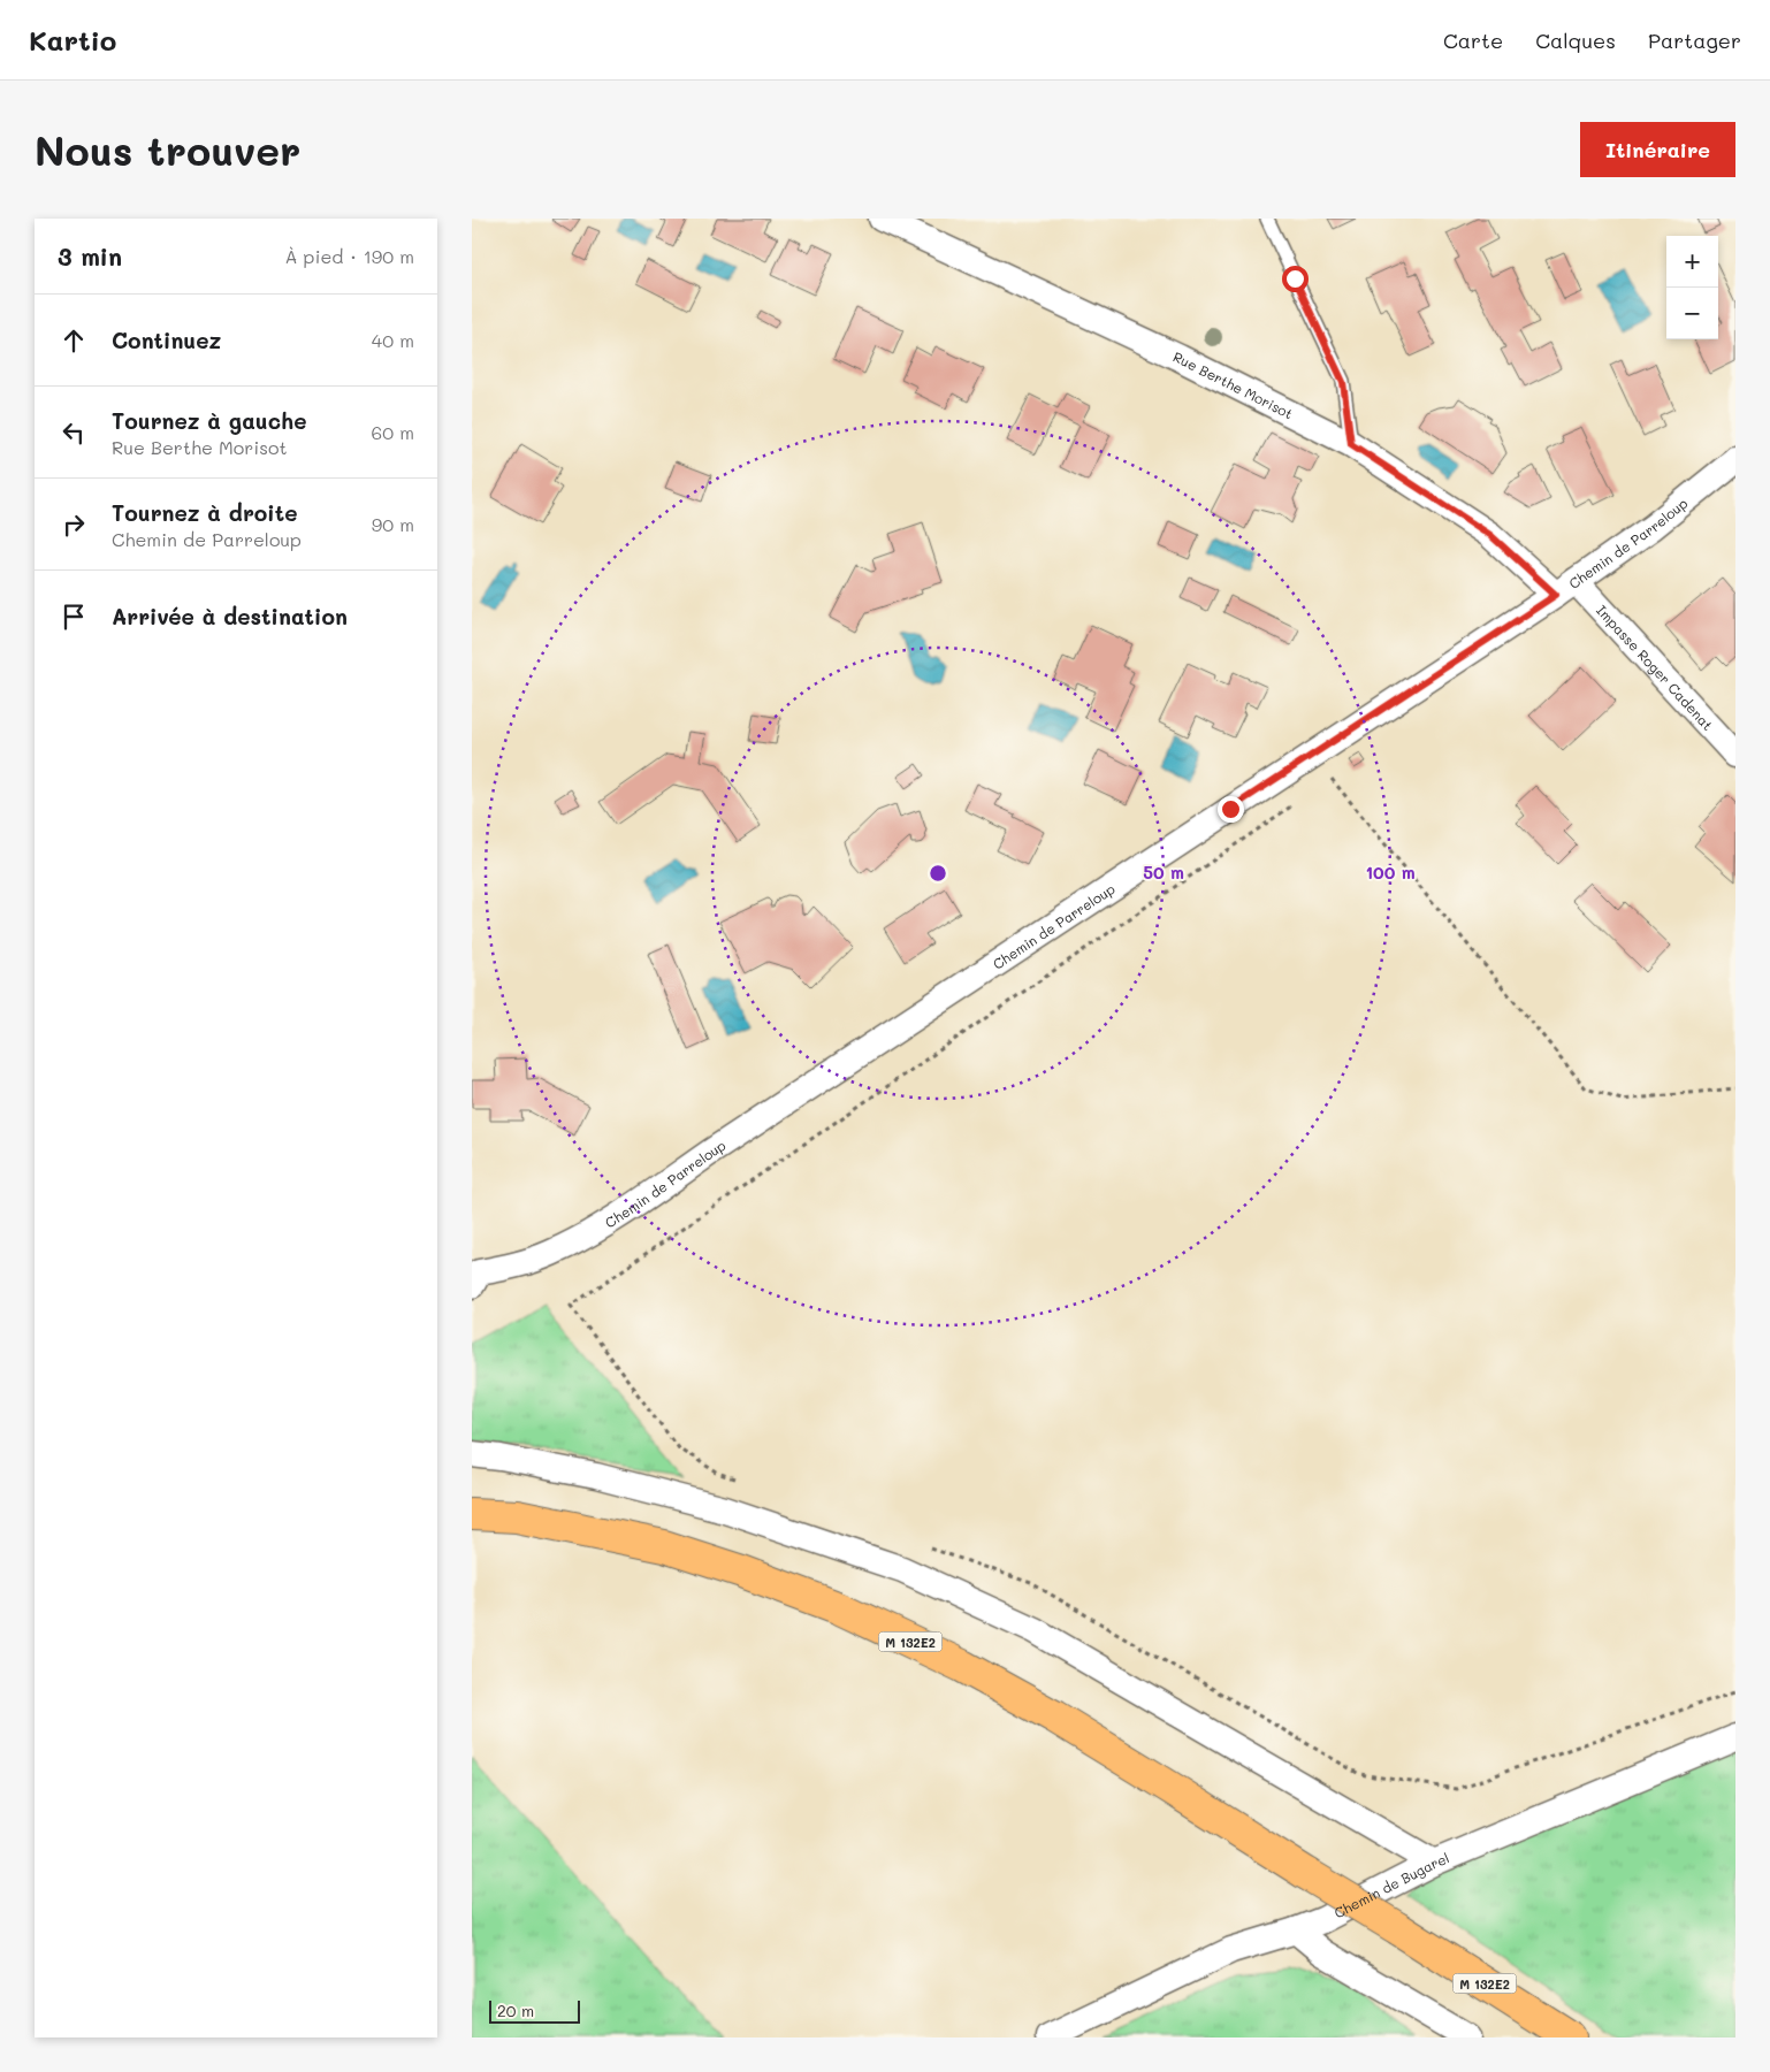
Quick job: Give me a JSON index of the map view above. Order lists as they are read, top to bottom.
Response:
{
  "streets": {
    "main road": ["M 132E2"],
    "street": [
      "Rue Berthe Morisot",
      "Chemin de Parreloup",
      "Impasse Roger Cadenat",
      "Chemin de Bugarel"
    ]
  },
  "crossings": [
    ["Rue Berthe Morisot", "Chemin de Parreloup"],
    ["Rue Berthe Morisot", "Impasse Roger Cadenat"],
    ["Chemin de Parreloup", "Impasse Roger Cadenat"]
  ],
  "scale_bar": "20 m",
  "page": {
    "header": "Kartio",
    "nav": ["Carte", "Calques", "Partager"],
    "buttons": "Itinéraire",
    "title": "Nous trouver",
    "heading": ["3 min", "À pied · 190 m"],
    "map_buttons": ["+", "−"],
    "list": [
      ["Continuez", "40 m"],
      ["Tournez à gauche", "Rue Berthe Morisot", "60 m"],
      ["Tournez à droite", "Chemin de Parreloup", "90 m"],
      "Arrivée à destination"
    ],
    "scale": "20 m"
  },
  "rings": ["50 m", "100 m"]
}
